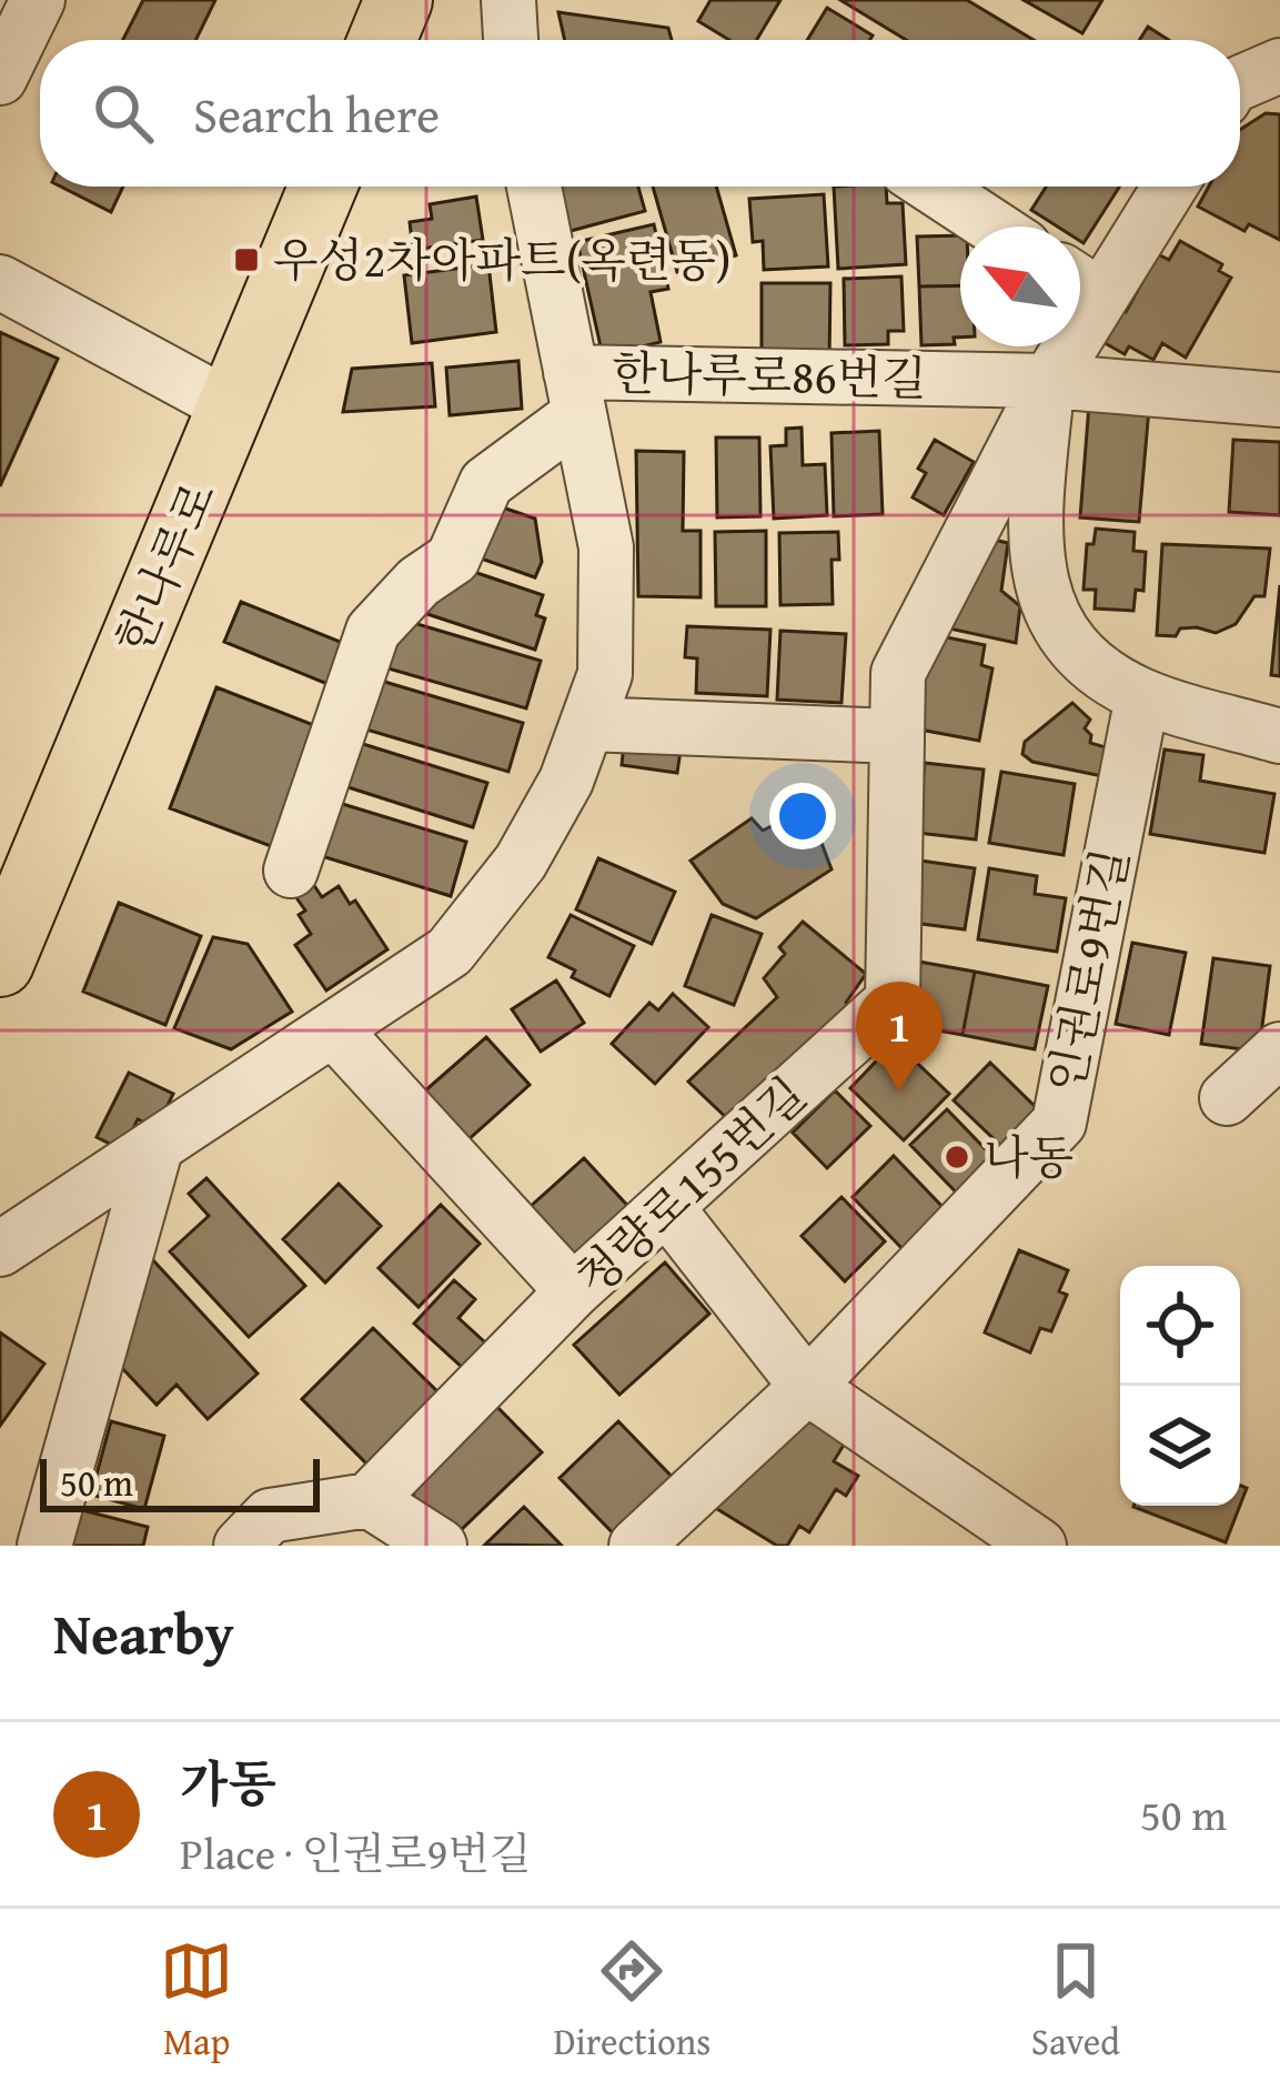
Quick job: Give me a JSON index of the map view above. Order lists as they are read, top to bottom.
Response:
{
  "streets": {
    "main road": ["한나루로"],
    "street": ["한나루로86번길", "인권로9번길", "청량로155번길"]
  },
  "crossings": [
    ["한나루로86번길", "청량로155번길"]
  ],
  "places": {
    "transit": ["우성2차아파트(옥련동)"],
    "other": ["나동"]
  },
  "scale_bar": "50 m",
  "north": "top left",
  "page": {
    "search": "Search here",
    "pins": "1",
    "scale": "50 m",
    "heading": "Nearby",
    "list": [
      {
        "mark": "1",
        "name": "가동",
        "note": "Place · 인권로9번길",
        "value": "50 m"
      }
    ],
    "nav": ["Map", "Directions", "Saved"]
  }
}
